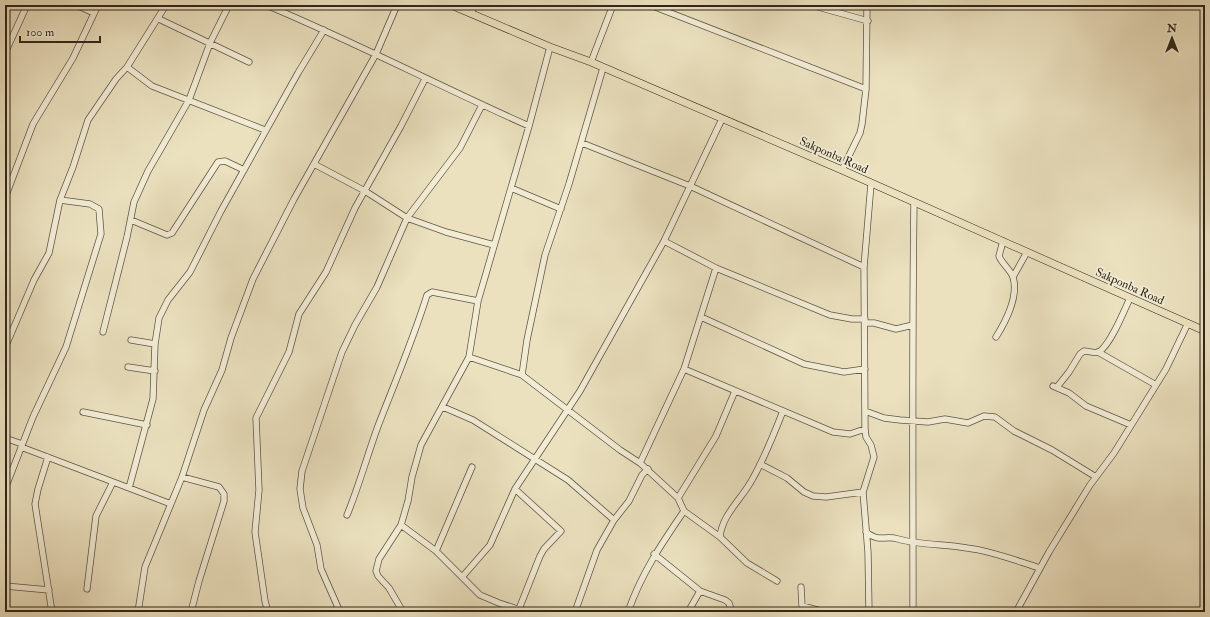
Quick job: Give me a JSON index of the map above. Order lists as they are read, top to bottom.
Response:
{
  "streets": {
    "main road": ["Sakponba Road"]
  },
  "scale_bar": "100 m",
  "north": "top"
}
